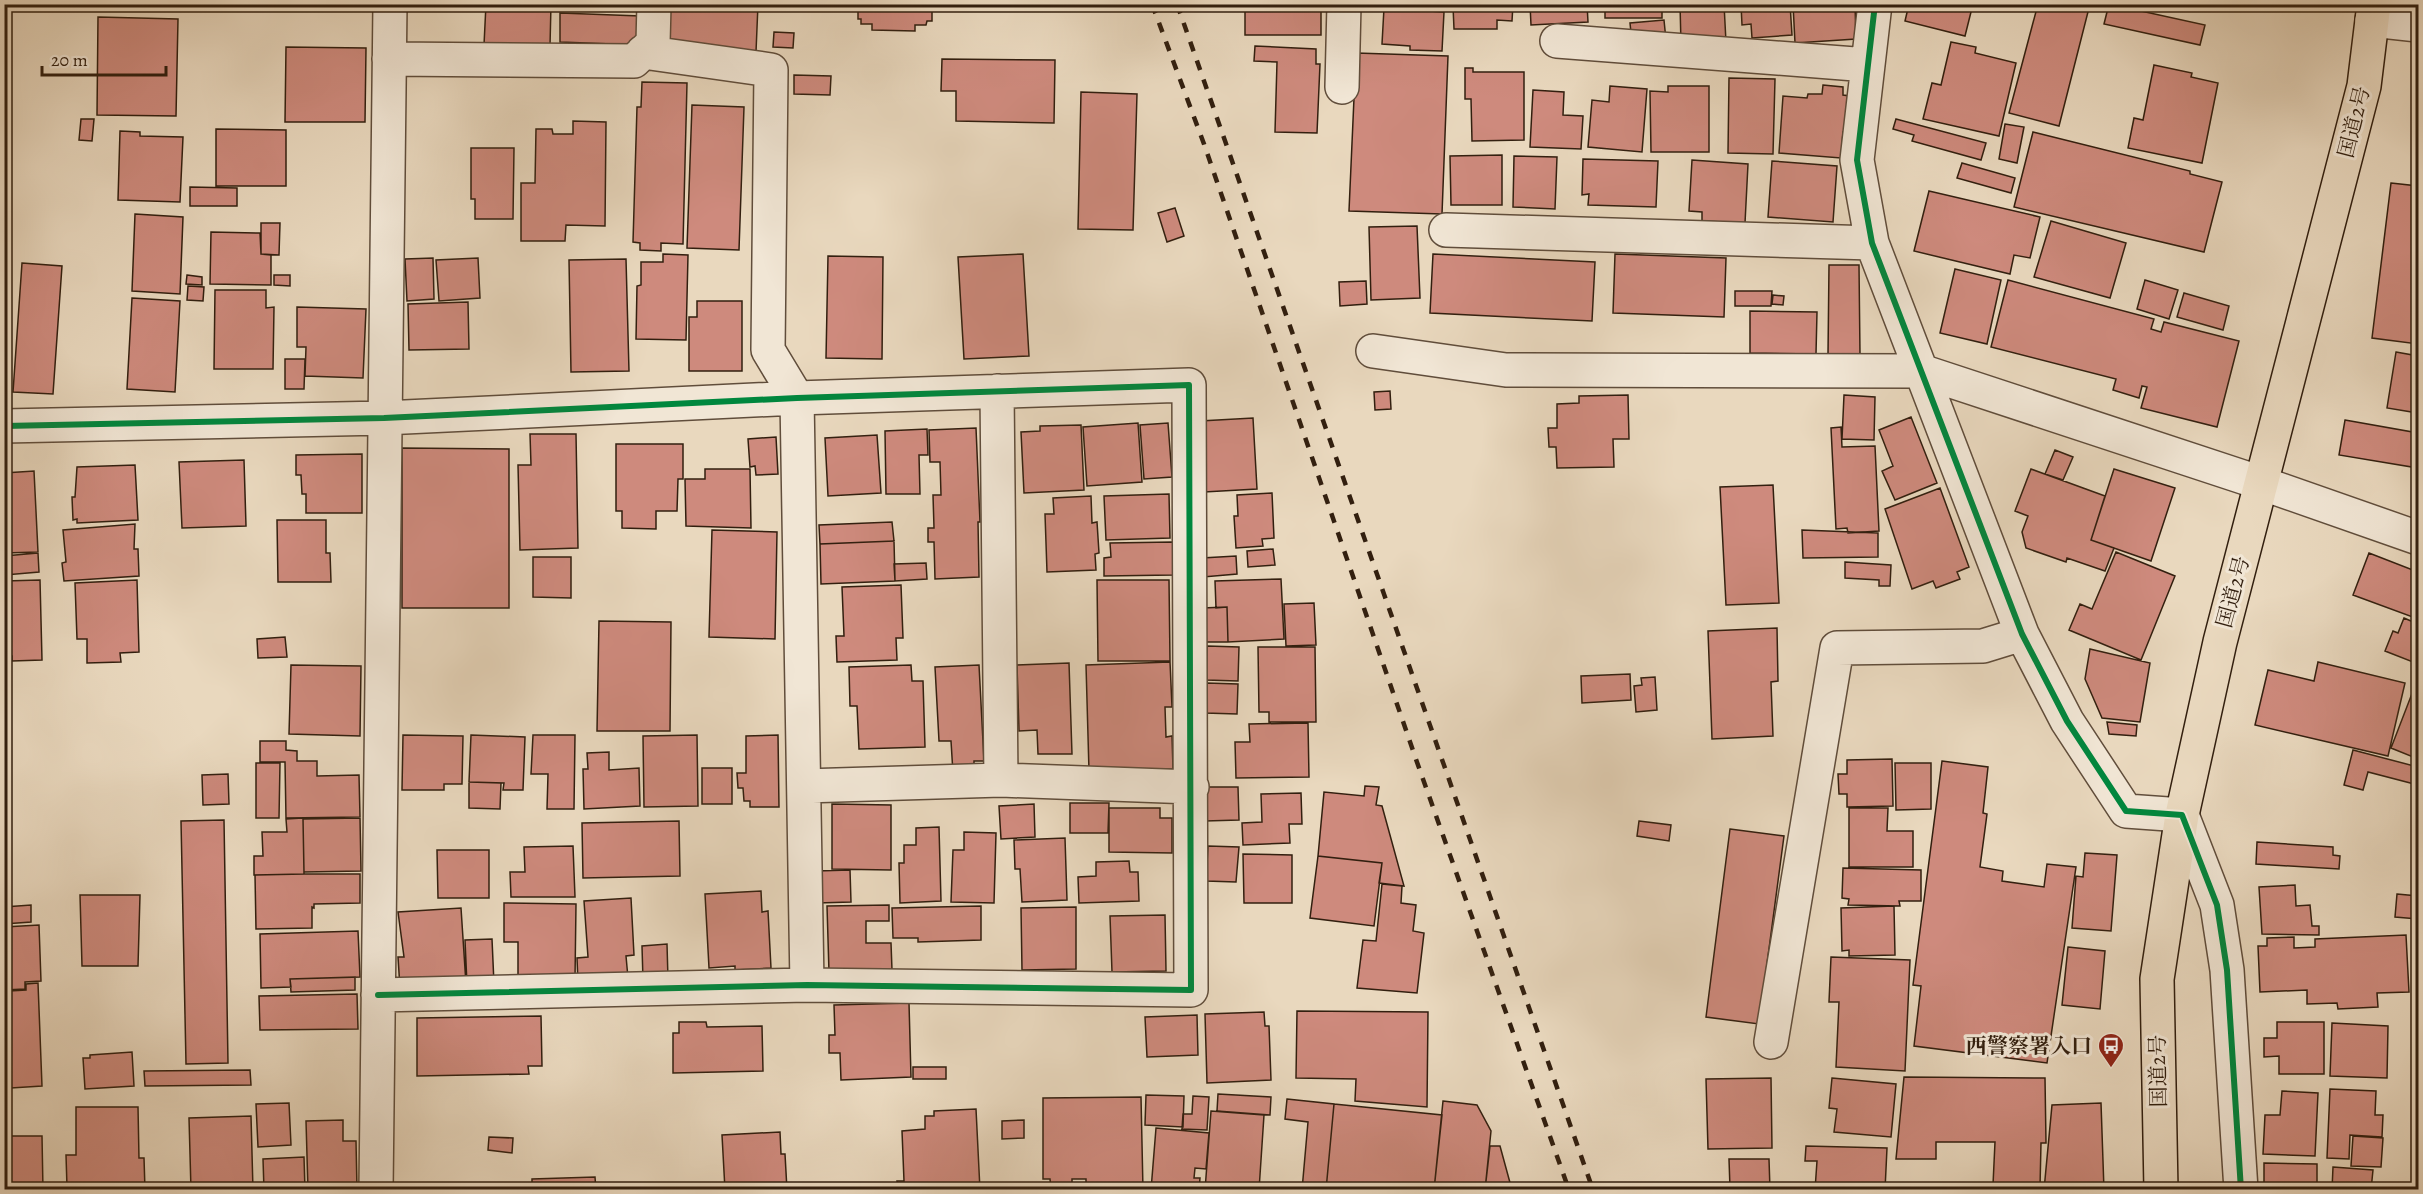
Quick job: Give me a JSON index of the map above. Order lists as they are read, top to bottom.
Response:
{
  "streets": {
    "highway": ["国道2号"]
  },
  "places": {
    "bus stop": ["西警察署入口"]
  },
  "scale_bar": "20 m"
}
